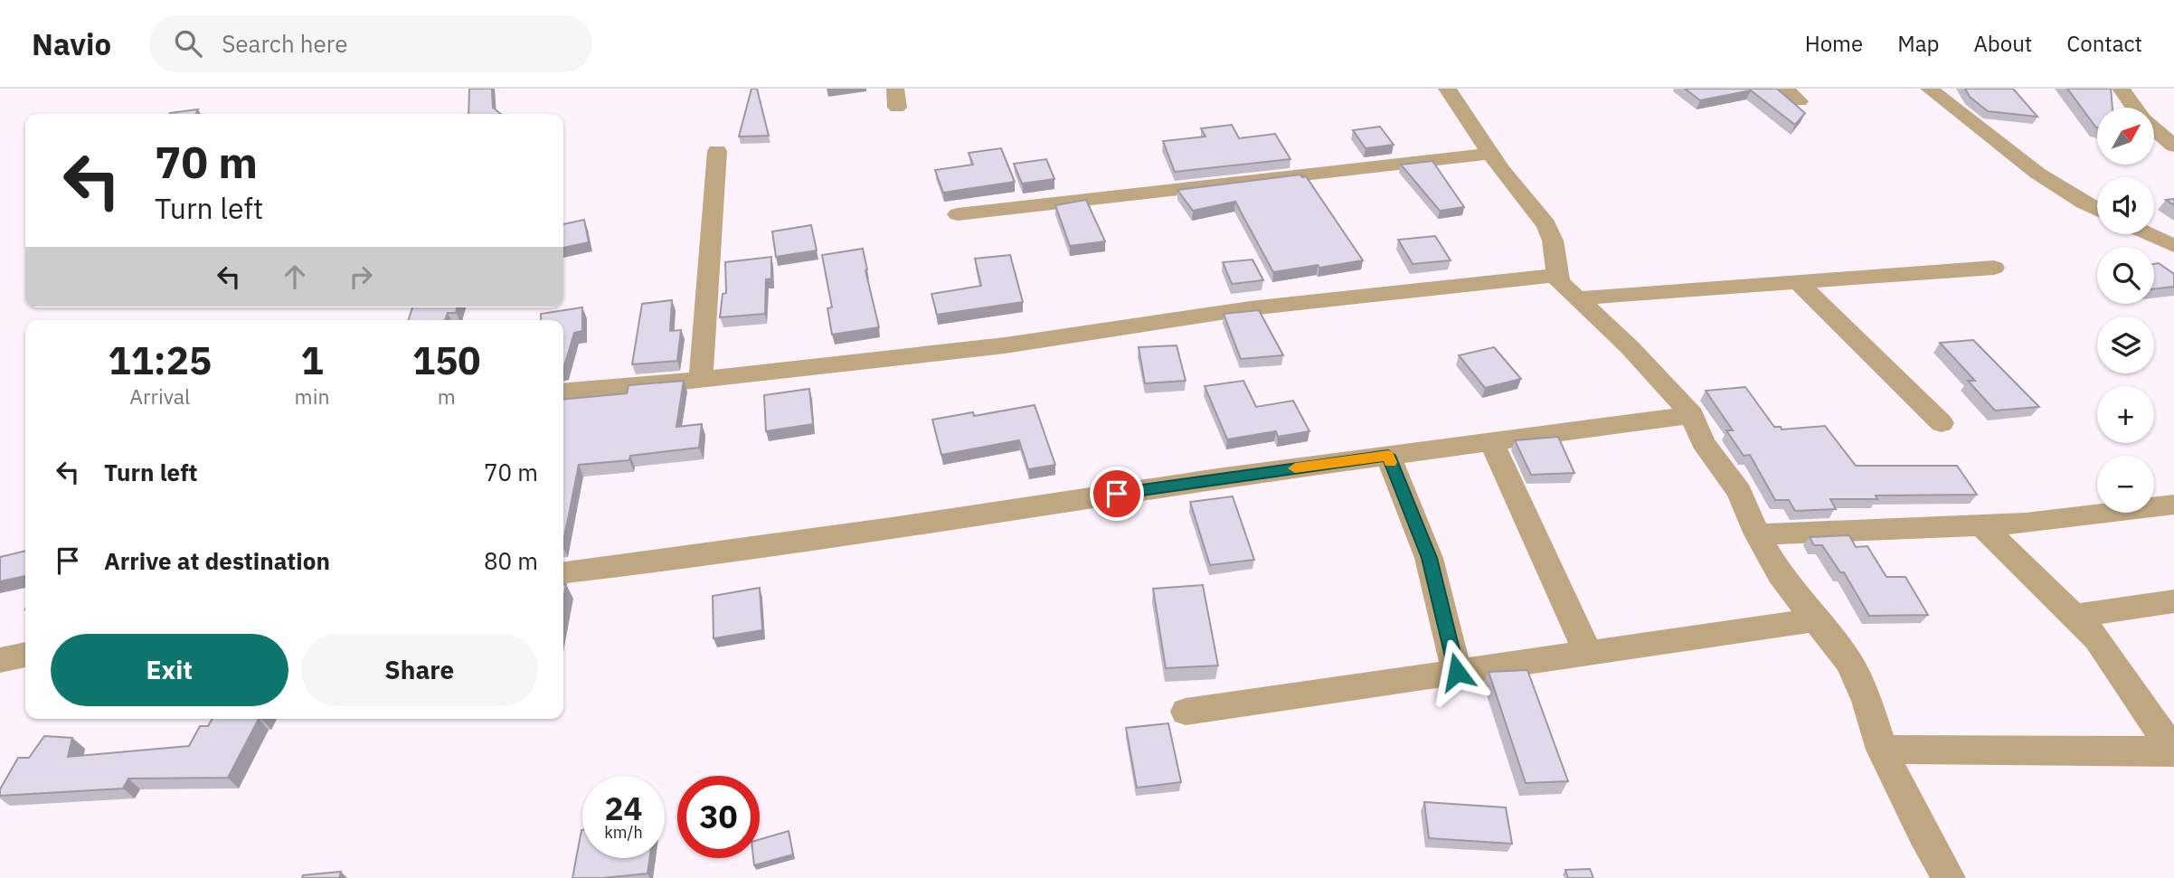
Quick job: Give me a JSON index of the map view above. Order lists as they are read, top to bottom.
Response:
{
  "north": "top right",
  "page": {
    "header": "Navio",
    "search": "Search here",
    "nav": [
      "Home",
      "Map",
      "About",
      "Contact"
    ],
    "map_buttons": ["+", "−"],
    "turn": ["70 m", "Turn left"],
    "eta": [
      "11:25",
      "Arrival",
      "1",
      "min",
      "150",
      "m"
    ],
    "list": [
      {
        "name": "Turn left",
        "value": "70 m"
      },
      {
        "name": "Arrive at destination",
        "value": "80 m"
      }
    ],
    "buttons": ["Exit", "Share"],
    "speed": "24 km/h",
    "limit": "30"
  }
}
